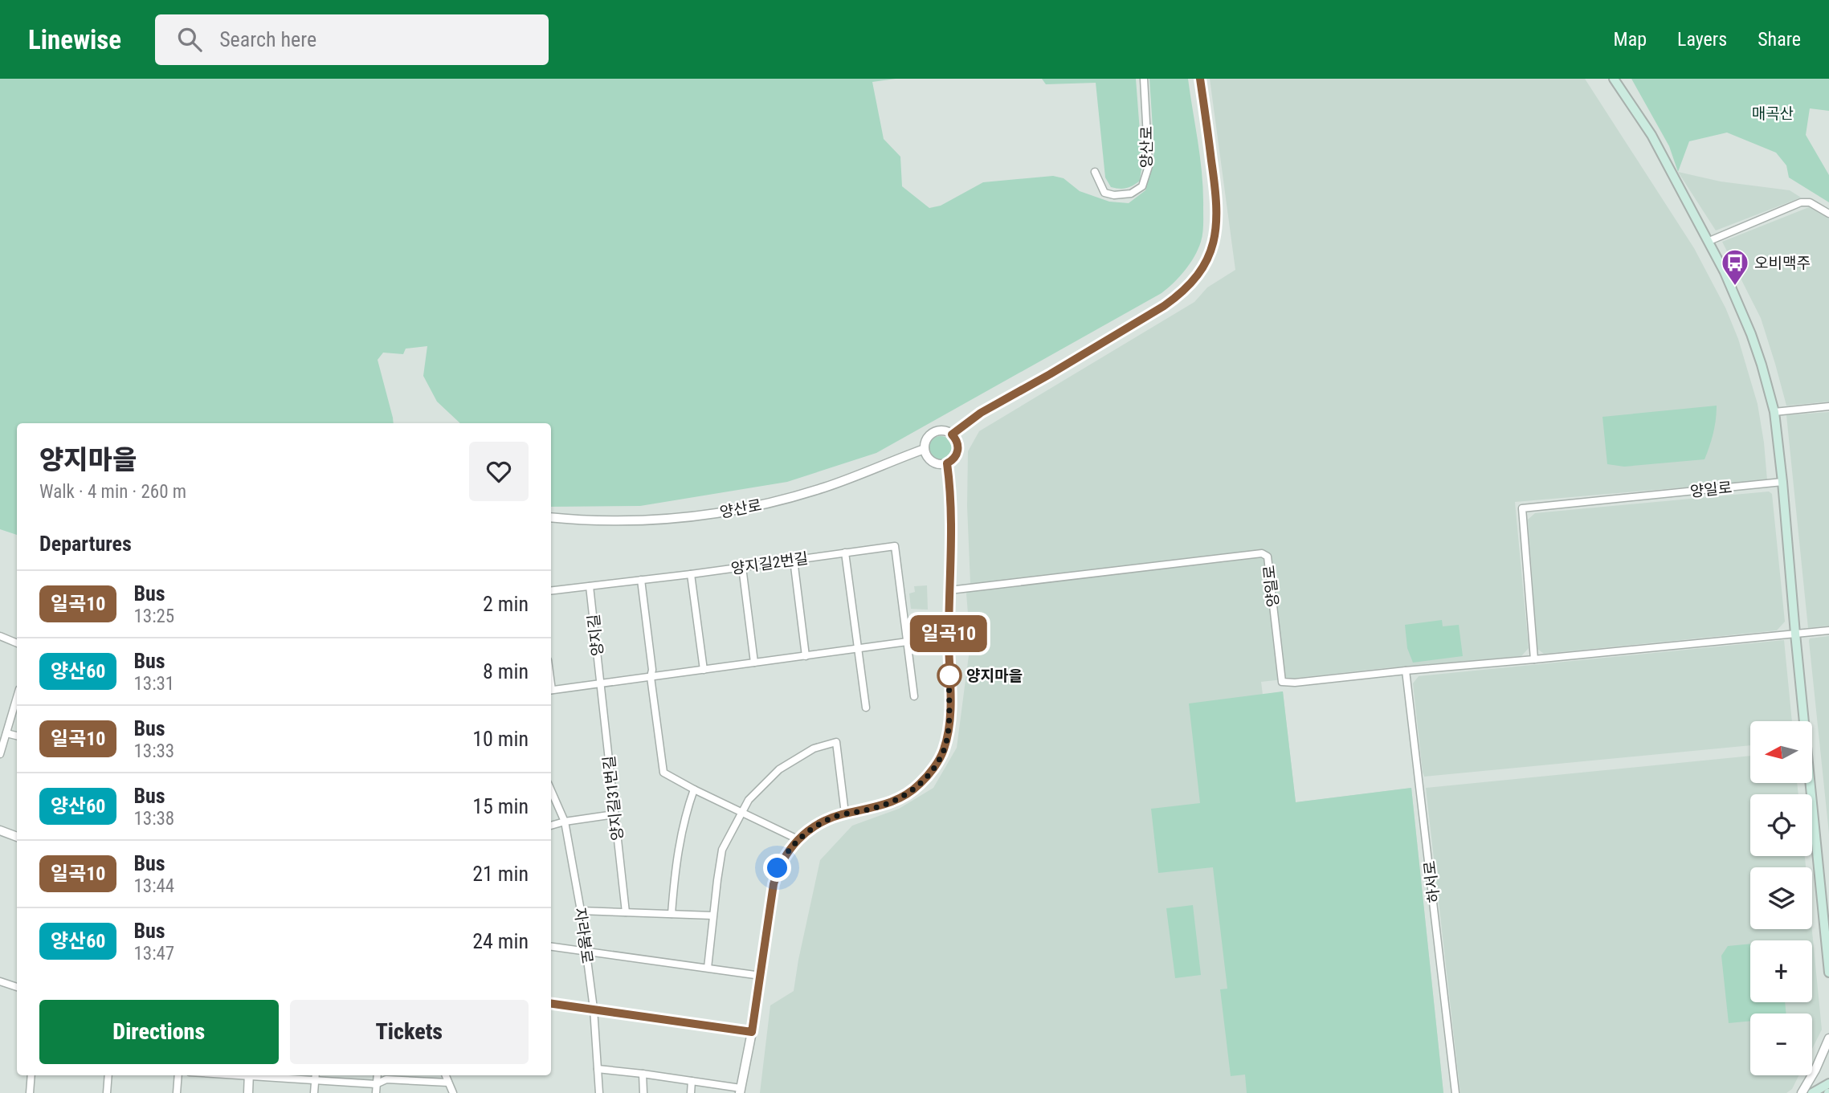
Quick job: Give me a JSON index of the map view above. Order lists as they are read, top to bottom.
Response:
{
  "streets": {
    "street": [
      "양산로",
      "양일로",
      "양지길2번길",
      "양지길",
      "양지길31번길",
      "하서로",
      "자라봉로"
    ]
  },
  "crossings": [
    ["양일로", "하서로"],
    ["양지길2번길", "양지길"],
    ["양지길", "양지길31번길"]
  ],
  "parks": ["매곡산"],
  "places": {
    "bus stop": ["오비맥주"],
    "other": ["양지마을"]
  },
  "lines": ["bus line 일곡10"],
  "north": "left",
  "page": {
    "header": "Linewise",
    "search": "Search here",
    "nav": ["Map", "Layers", "Share"],
    "on_map": "일곡10",
    "heading": [
      ["양지마을", "Walk · 4 min · 260 m"],
      "Departures"
    ],
    "list": [
      {
        "mark": "일곡10",
        "name": "Bus",
        "note": "13:25",
        "value": "2 min"
      },
      {
        "mark": "양산60",
        "name": "Bus",
        "note": "13:31",
        "value": "8 min"
      },
      {
        "mark": "일곡10",
        "name": "Bus",
        "note": "13:33",
        "value": "10 min"
      },
      {
        "mark": "양산60",
        "name": "Bus",
        "note": "13:38",
        "value": "15 min"
      },
      {
        "mark": "일곡10",
        "name": "Bus",
        "note": "13:44",
        "value": "21 min"
      },
      {
        "mark": "양산60",
        "name": "Bus",
        "note": "13:47",
        "value": "24 min"
      }
    ],
    "map_buttons": ["+", "−"],
    "buttons": ["Directions", "Tickets"]
  }
}
